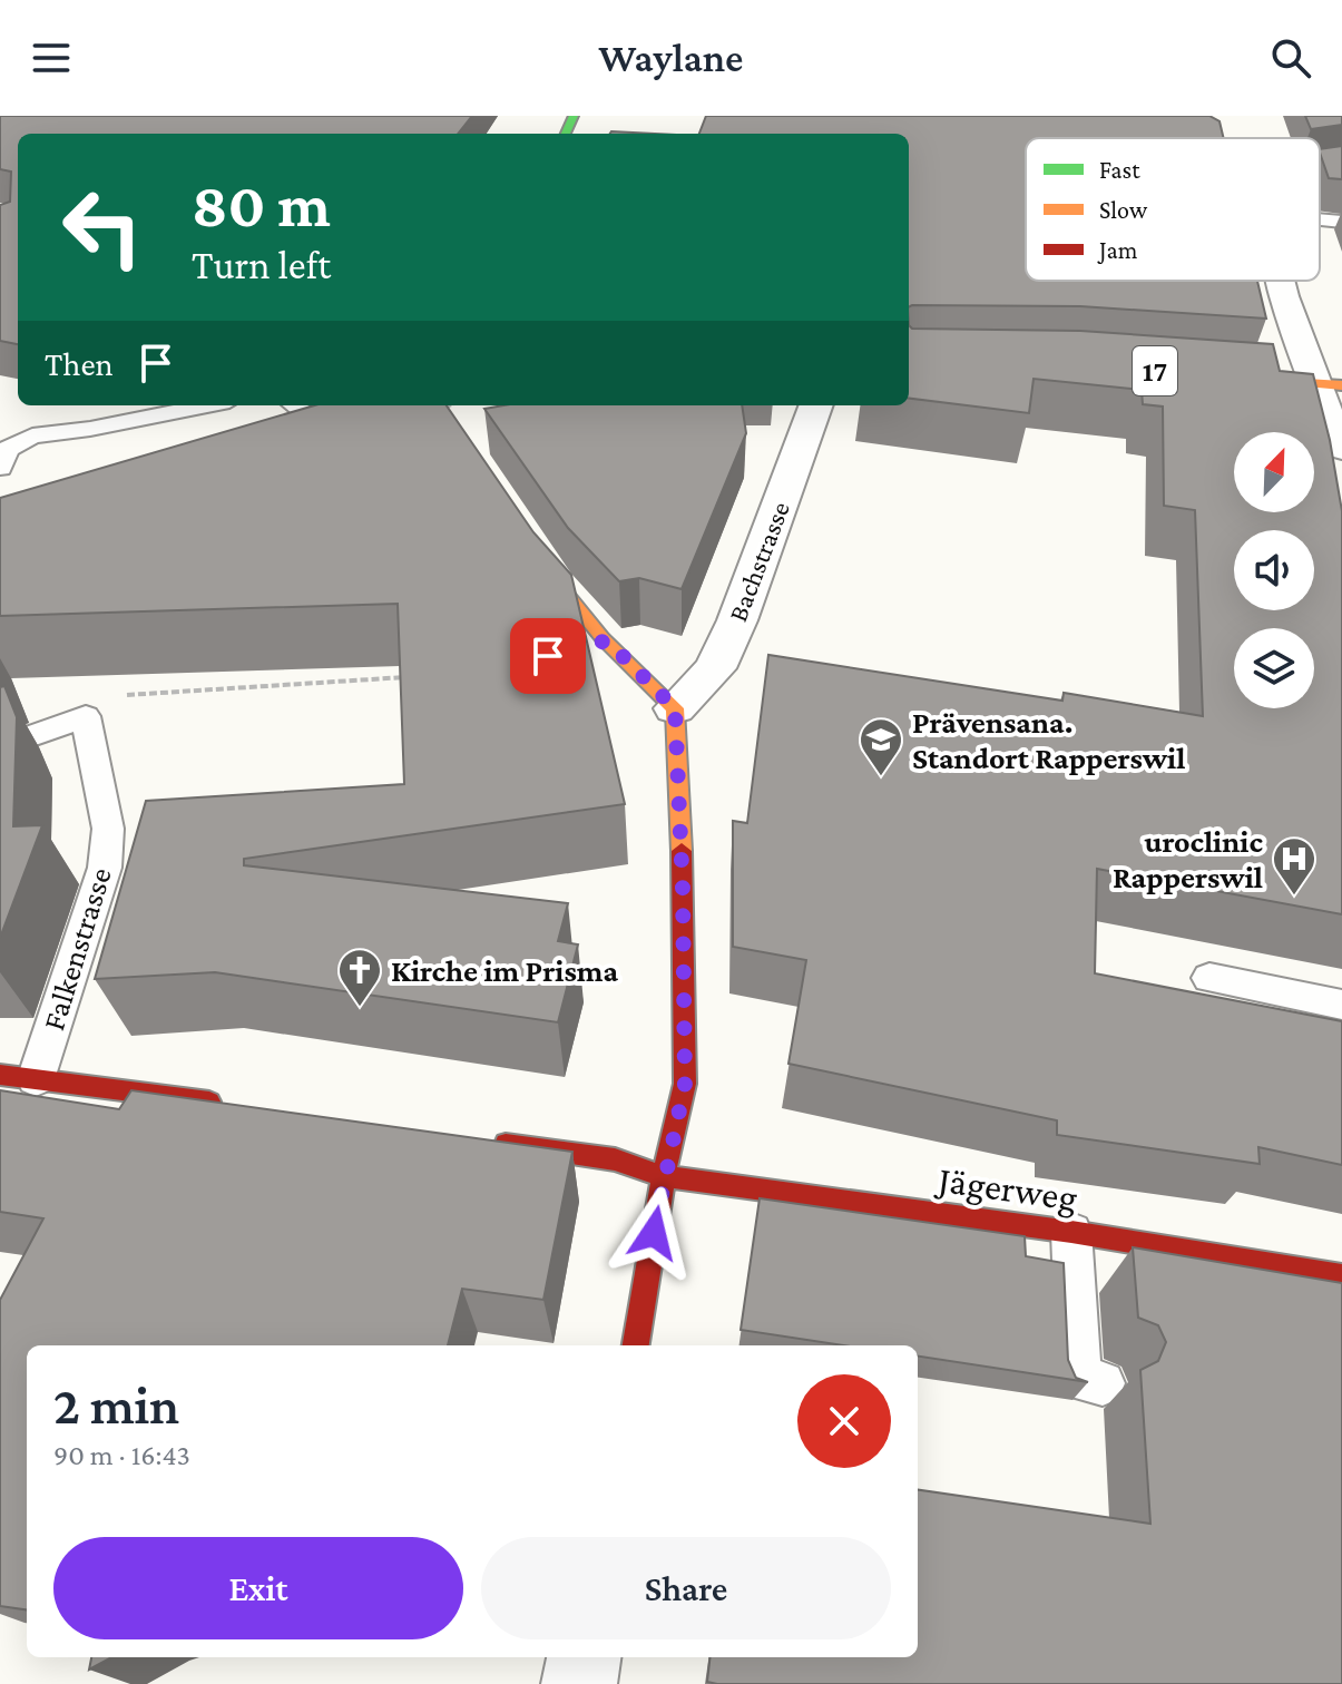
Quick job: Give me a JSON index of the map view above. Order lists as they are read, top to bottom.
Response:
{
  "streets": {
    "street": ["Bachstrasse", "Jägerweg"],
    "lane": ["Falkenstrasse"]
  },
  "places": {
    "school or university": ["Prävensana. Standort Rapperswil"],
    "hospital": ["uroclinic Rapperswil"],
    "church": ["Kirche im Prisma"]
  },
  "legend": ["Fast", "Slow", "Jam"],
  "north": "top right",
  "page": {
    "header": "Waylane",
    "turn": ["80 m", "Turn left"],
    "then": "Then",
    "heading": ["2 min", "90 m · 16:43"],
    "buttons": ["Exit", "Share"]
  }
}
